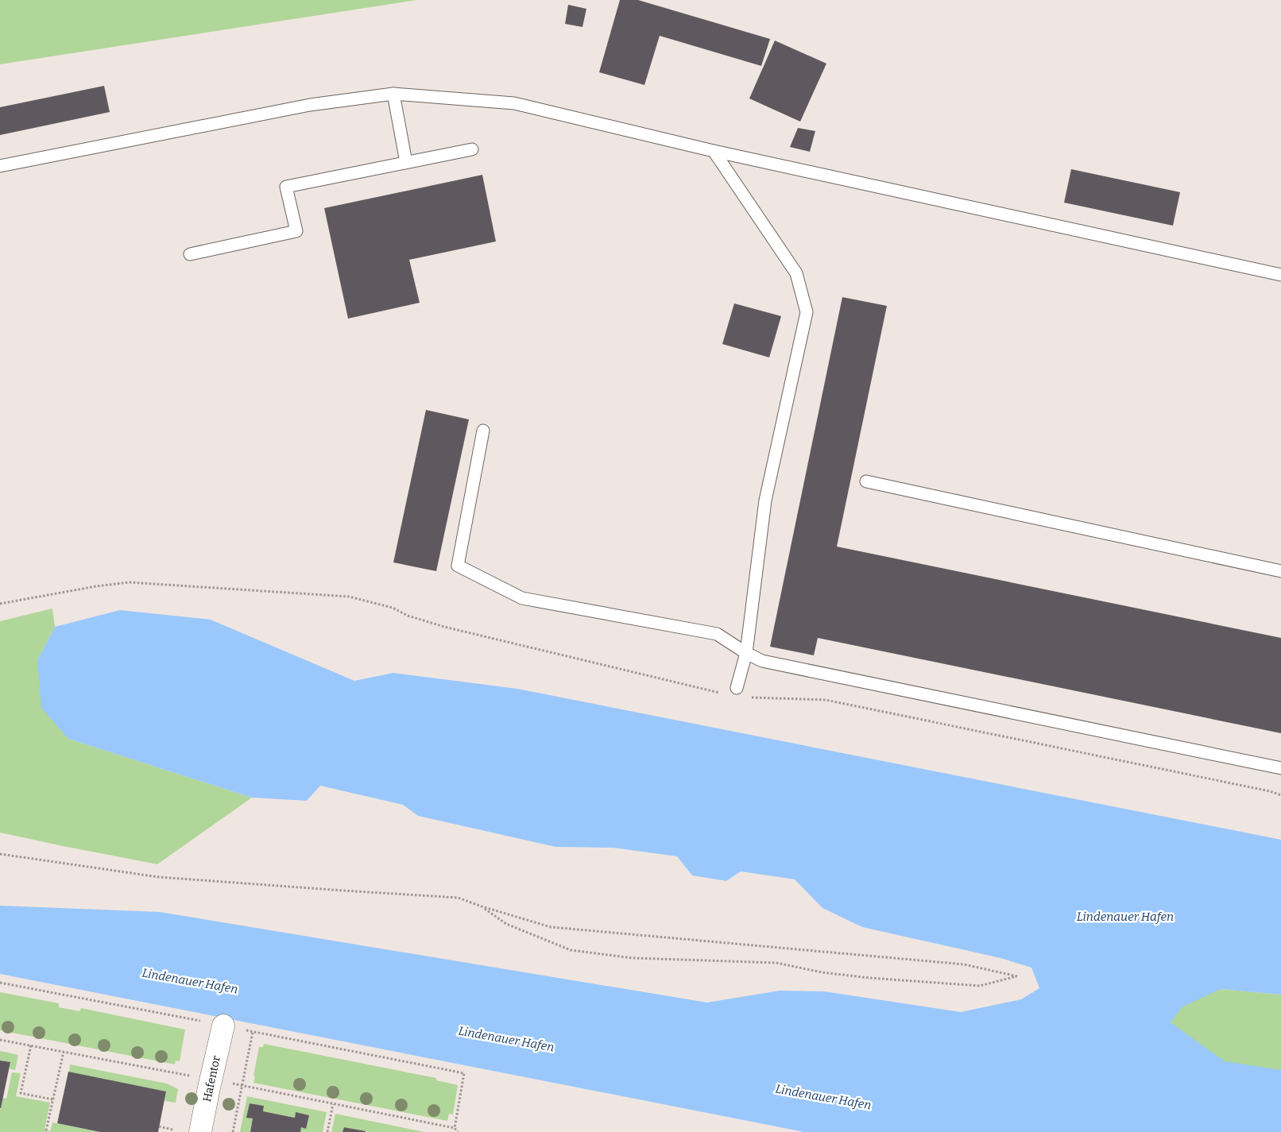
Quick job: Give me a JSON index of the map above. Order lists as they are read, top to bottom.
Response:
{
  "streets": {
    "street": ["Hafentor"]
  },
  "water": ["Lindenauer Hafen"]
}
